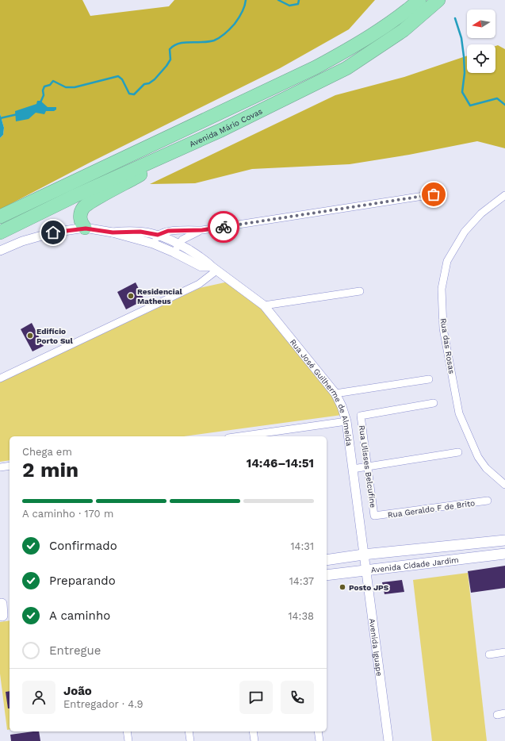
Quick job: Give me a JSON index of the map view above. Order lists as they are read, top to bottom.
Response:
{
  "streets": {
    "highway": ["Avenida Mário Covas"],
    "main road": ["Avenida Cidade Jardim"],
    "street": [
      "Rua das Rosas",
      "Rua José Guilherme de Almeida",
      "Rua Ulisses Belcufine",
      "Rua Geraldo F de Brito",
      "Avenida Iguape"
    ]
  },
  "crossings": [
    ["Rua José Guilherme de Almeida", "Avenida Cidade Jardim"],
    ["Rua José Guilherme de Almeida", "Avenida Iguape"],
    ["Rua Ulisses Belcufine", "Rua Geraldo F de Brito"],
    ["Avenida Cidade Jardim", "Avenida Iguape"]
  ],
  "places": ["Residencial Matheus", "Edifício Porto Sul", "Posto JPS"],
  "north": "left",
  "page": {
    "heading": ["2 min", "Chega em", "14:46–14:51"],
    "panel": ["João", "Entregador · 4.9"],
    "bar": "A caminho · 170 m",
    "list": [
      ["Confirmado", "14:31"],
      ["Preparando", "14:37"],
      ["A caminho", "14:38"],
      "Entregue"
    ]
  }
}
